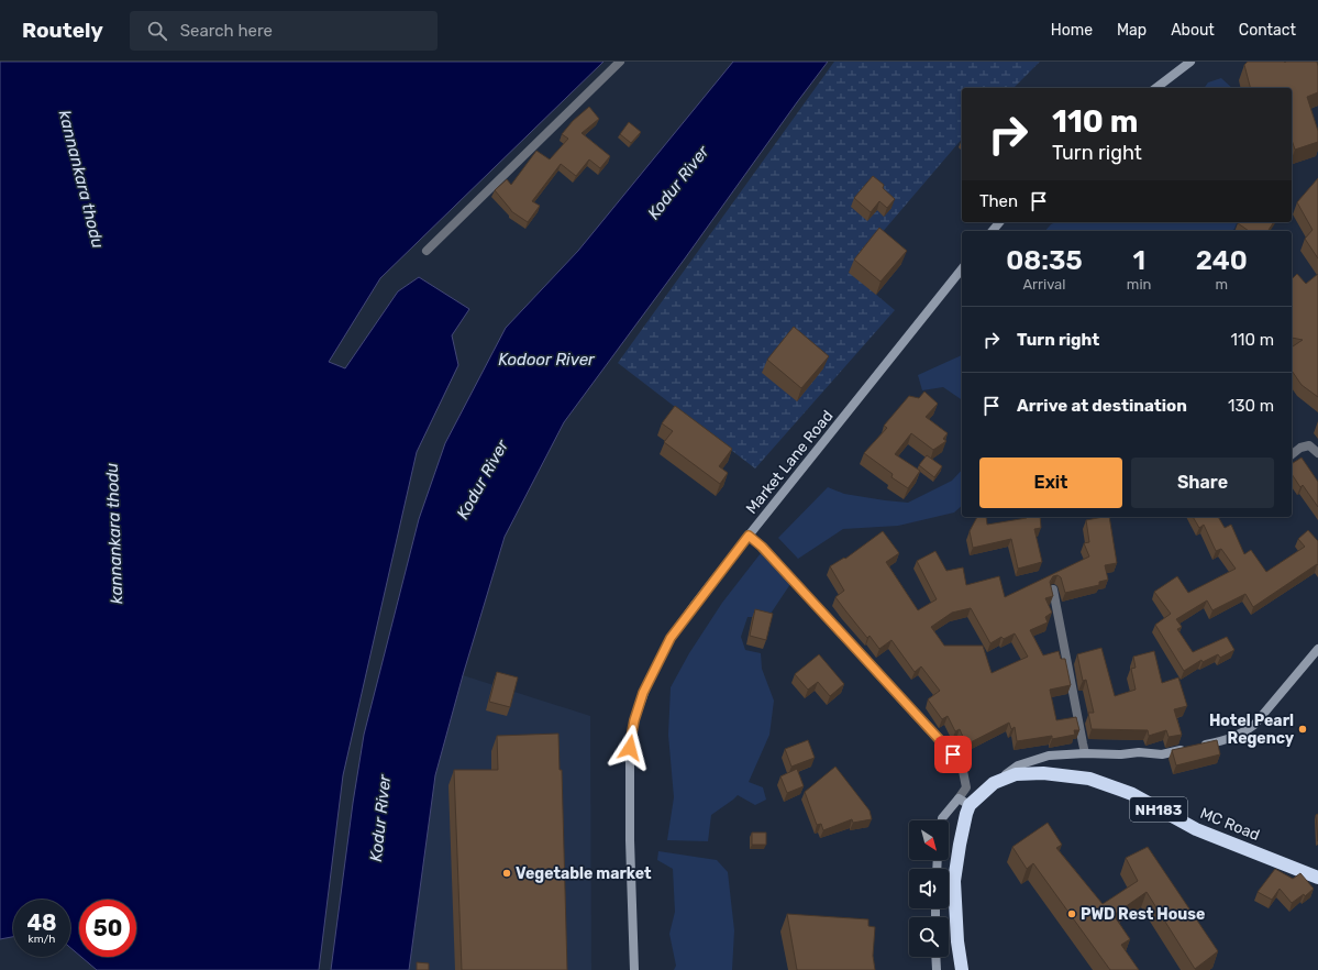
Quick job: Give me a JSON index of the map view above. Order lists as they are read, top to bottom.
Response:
{
  "streets": {
    "highway": ["NH183", "MC Road"],
    "main road": ["Market Lane Road"]
  },
  "water": ["kannankara thodu", "Kodur River", "Kodoor River"],
  "places": ["Hotel Pearl Regency", "Vegetable market", "PWD Rest House"],
  "north": "bottom right",
  "page": {
    "header": "Routely",
    "search": "Search here",
    "nav": [
      "Home",
      "Map",
      "About",
      "Contact"
    ],
    "turn": ["110 m", "Turn right"],
    "then": "Then",
    "eta": [
      "08:35",
      "Arrival",
      "1",
      "min",
      "240",
      "m"
    ],
    "list": [
      {
        "name": "Turn right",
        "value": "110 m"
      },
      {
        "name": "Arrive at destination",
        "value": "130 m"
      }
    ],
    "buttons": ["Exit", "Share"],
    "speed": "48 km/h",
    "limit": "50"
  }
}
